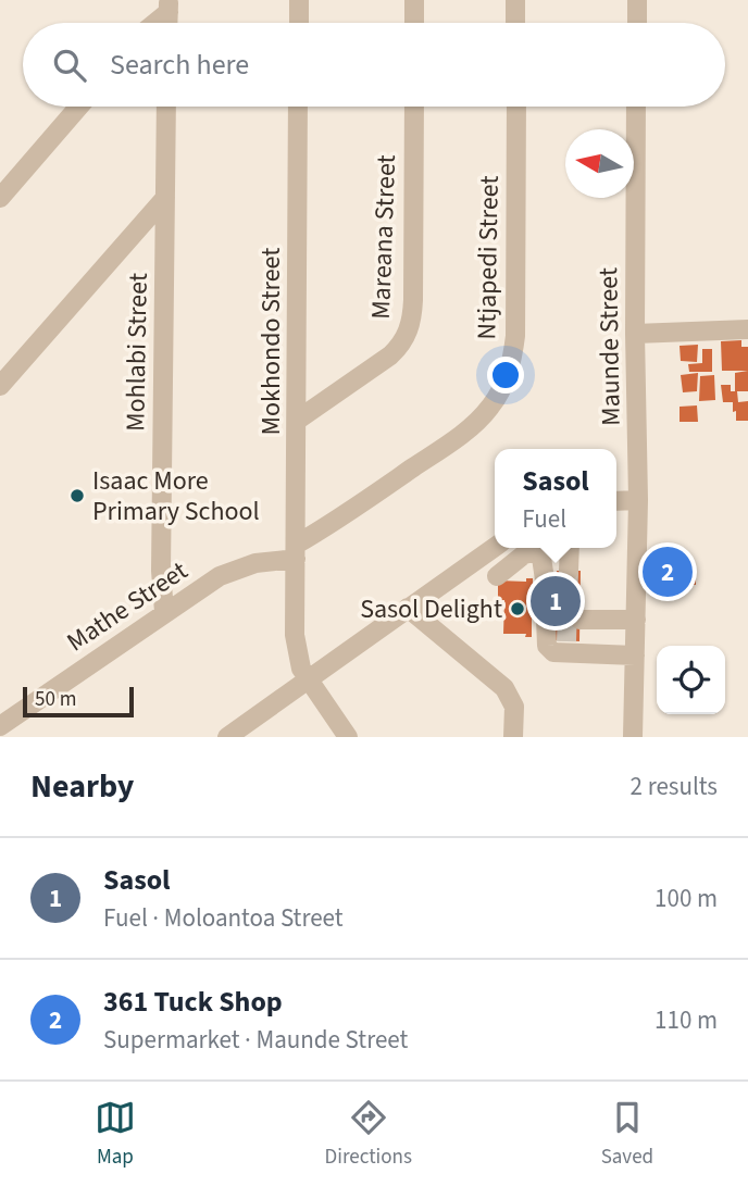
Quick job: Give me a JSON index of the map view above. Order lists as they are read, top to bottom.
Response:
{
  "streets": {
    "street": [
      "Mareana Street",
      "Ntjapedi Street",
      "Mokhondo Street",
      "Maunde Street",
      "Mohlabi Street",
      "Mathe Street"
    ]
  },
  "crossings": [
    ["Mareana Street", "Mokhondo Street"],
    ["Ntjapedi Street", "Mokhondo Street"],
    ["Ntjapedi Street", "Mathe Street"],
    ["Mokhondo Street", "Mathe Street"],
    ["Mohlabi Street", "Mathe Street"]
  ],
  "places": ["Isaac More Primary School", "Sasol Delight"],
  "scale_bar": "50 m",
  "north": "left",
  "page": {
    "search": "Search here",
    "popup": ["Sasol", "Fuel"],
    "pins": ["2", "1"],
    "scale": "50 m",
    "heading": ["Nearby", "2 results"],
    "list": [
      {
        "mark": "1",
        "name": "Sasol",
        "note": "Fuel · Moloantoa Street",
        "value": "100 m"
      },
      {
        "mark": "2",
        "name": "361 Tuck Shop",
        "note": "Supermarket · Maunde Street",
        "value": "110 m"
      }
    ],
    "nav": ["Map", "Directions", "Saved"]
  }
}
